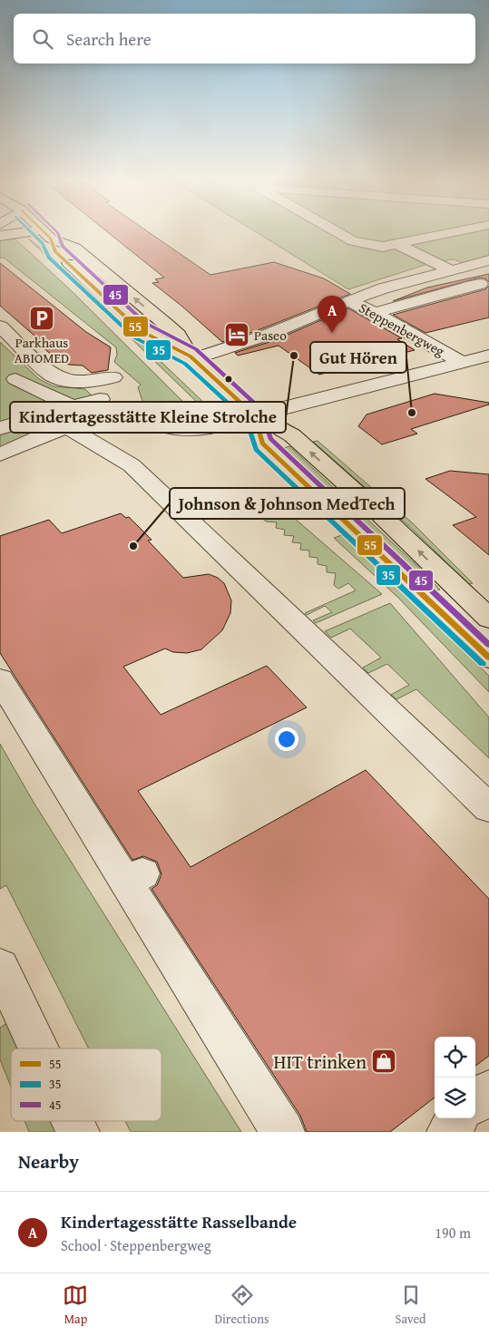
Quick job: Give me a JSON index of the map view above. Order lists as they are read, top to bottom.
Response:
{
  "streets": {
    "street": ["Steppenbergweg"]
  },
  "places": {
    "parking": ["Parkhaus ABIOMED"],
    "hotel": ["Paseo"],
    "other": ["Kindertagesstätte Kleine Strolche", "Gut Hören", "Johnson & Johnson MedTech"],
    "shop": ["HIT trinken"]
  },
  "lines": ["transit line 55", "transit line 35", "transit line 45"],
  "legend": ["55", "35", "45"],
  "page": {
    "search": "Search here",
    "pins": "A",
    "heading": "Nearby",
    "list": [
      {
        "mark": "A",
        "name": "Kindertagesstätte Rasselbande",
        "note": "School · Steppenbergweg",
        "value": "190 m"
      }
    ],
    "nav": ["Map", "Directions", "Saved"]
  }
}
